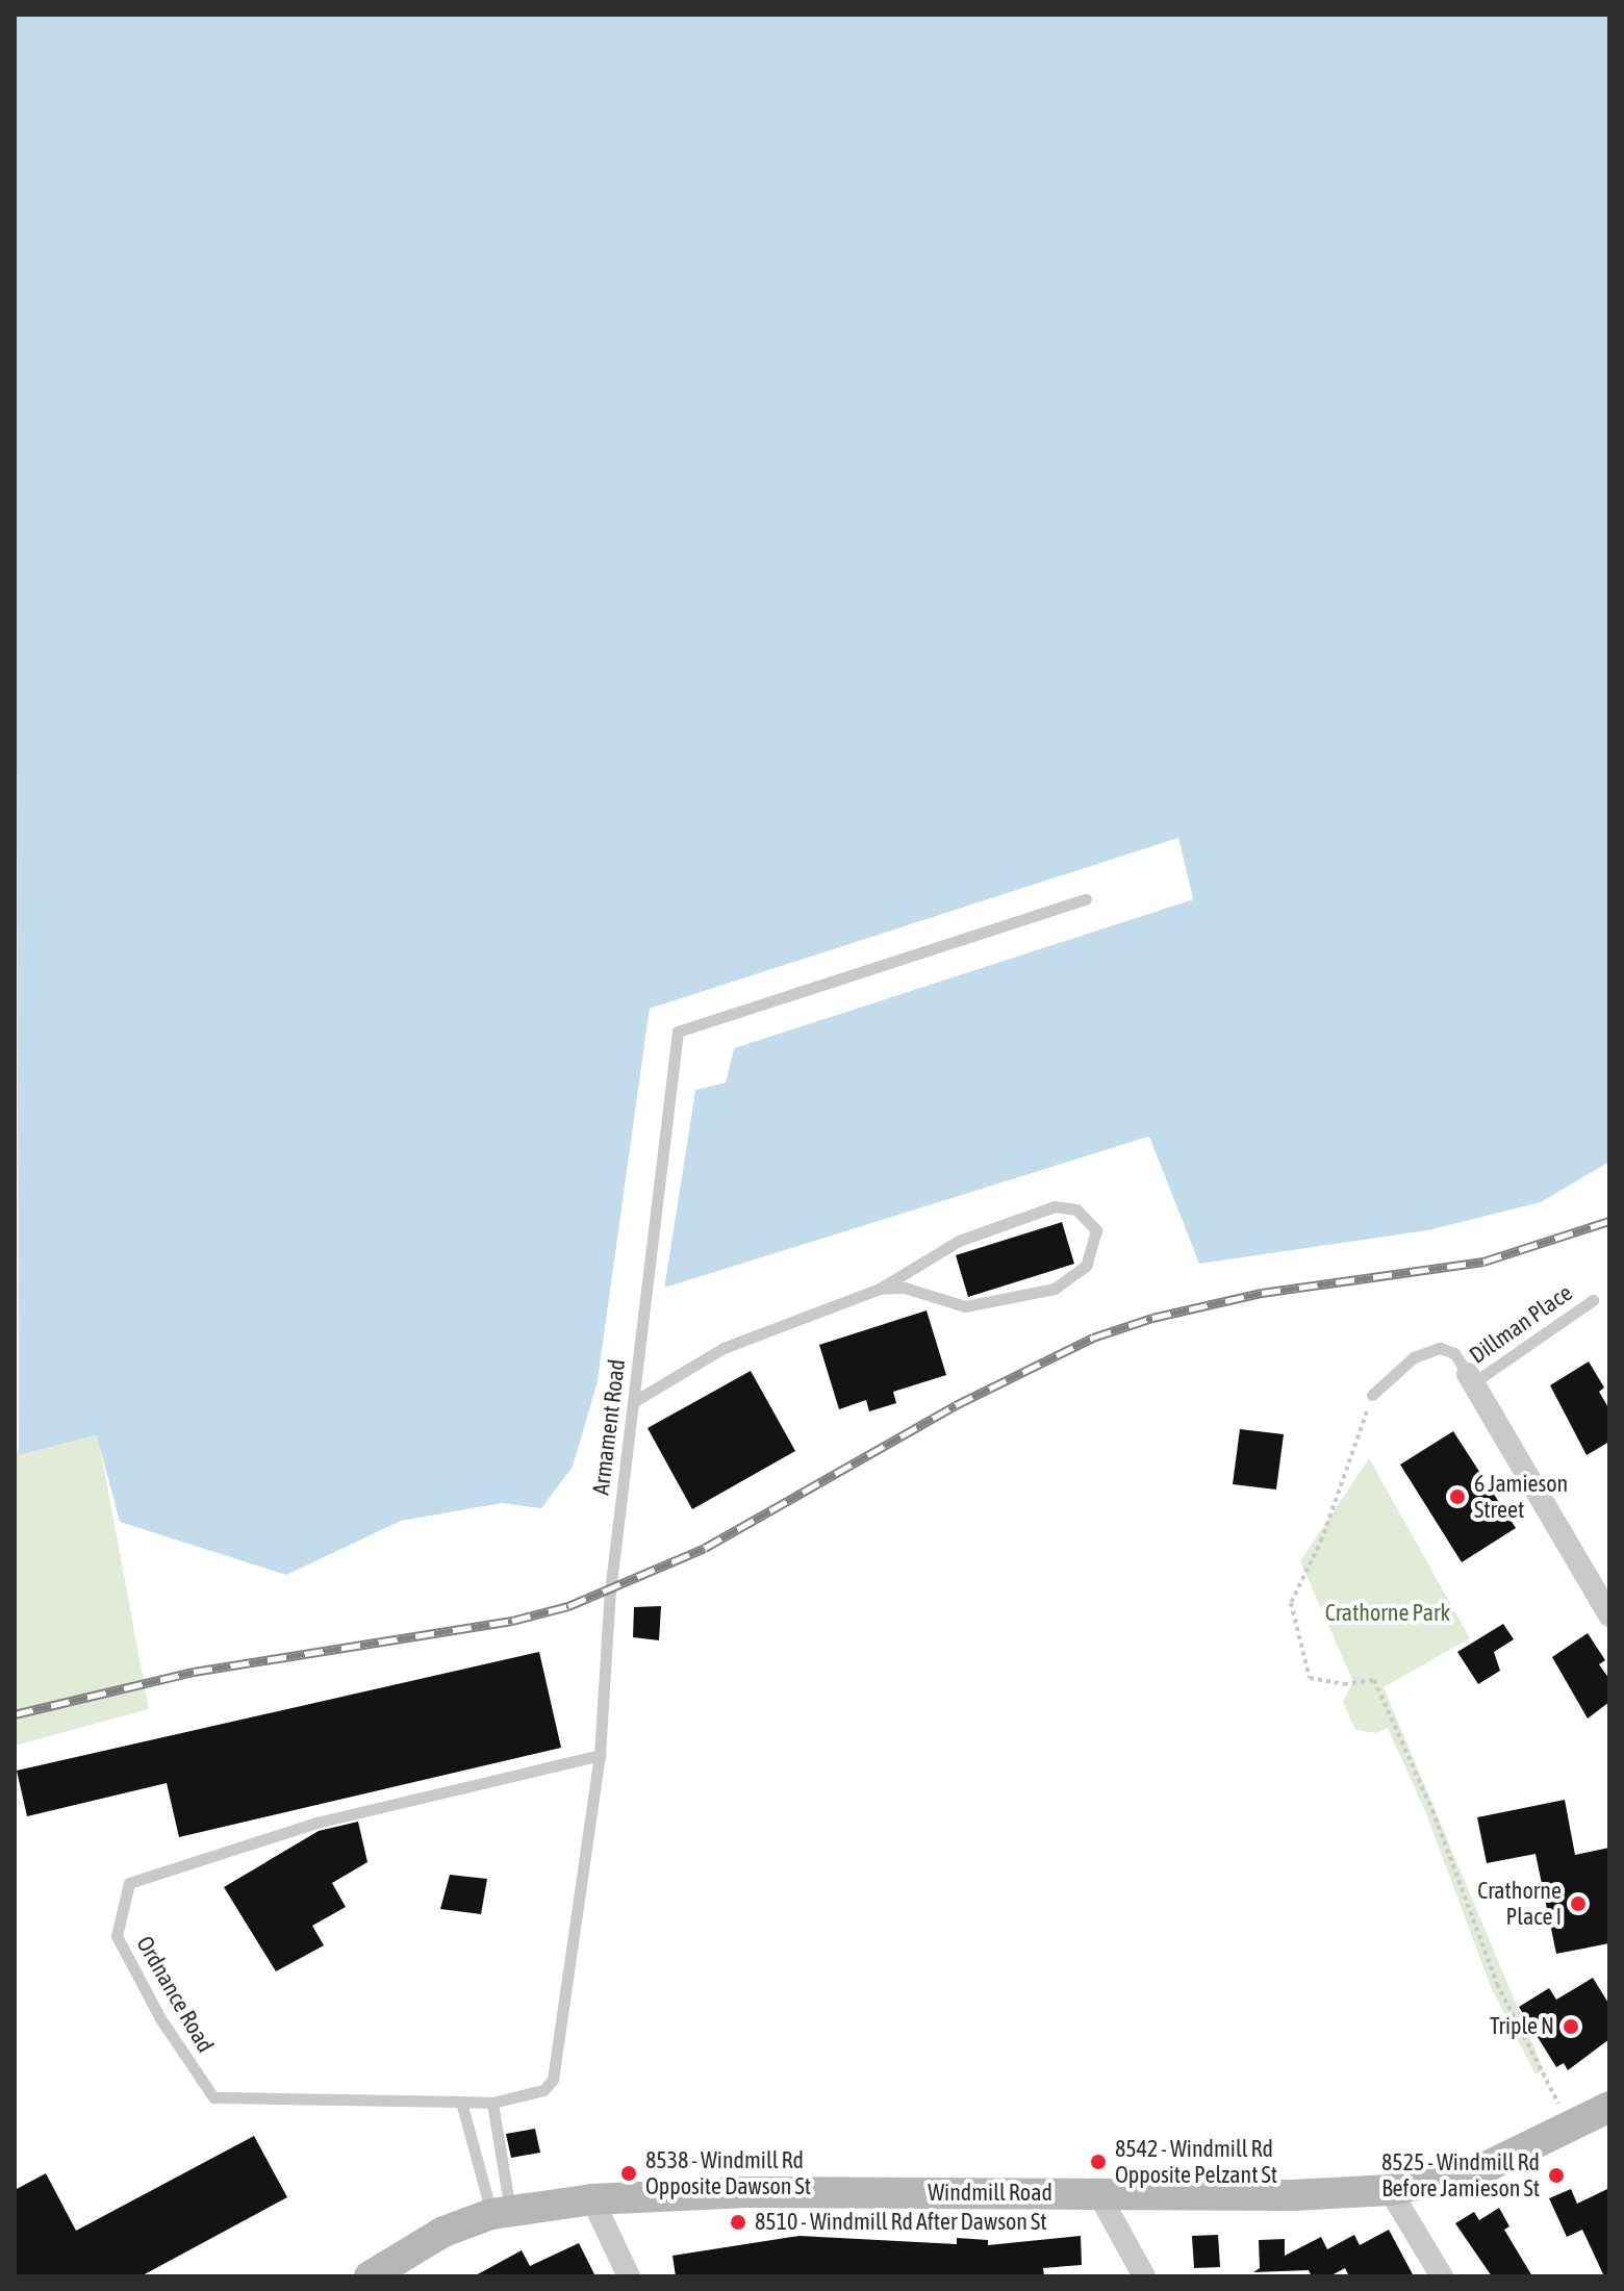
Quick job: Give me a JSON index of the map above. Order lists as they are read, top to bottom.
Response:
{
  "streets": {
    "main road": ["Windmill Road"],
    "lane": ["Dillman Place", "Armament Road", "Ordnance Road"]
  },
  "crossings": [
    ["Armament Road", "Ordnance Road"]
  ],
  "parks": ["Crathorne Park"],
  "places": [
    "6 Jamieson Street",
    "Crathorne Place I",
    "Triple N",
    "8542 - Windmill Rd Opposite Pelzant St",
    "8538 - Windmill Rd Opposite Dawson St",
    "8525 - Windmill Rd Before Jamieson St",
    "8510 - Windmill Rd After Dawson St"
  ]
}
